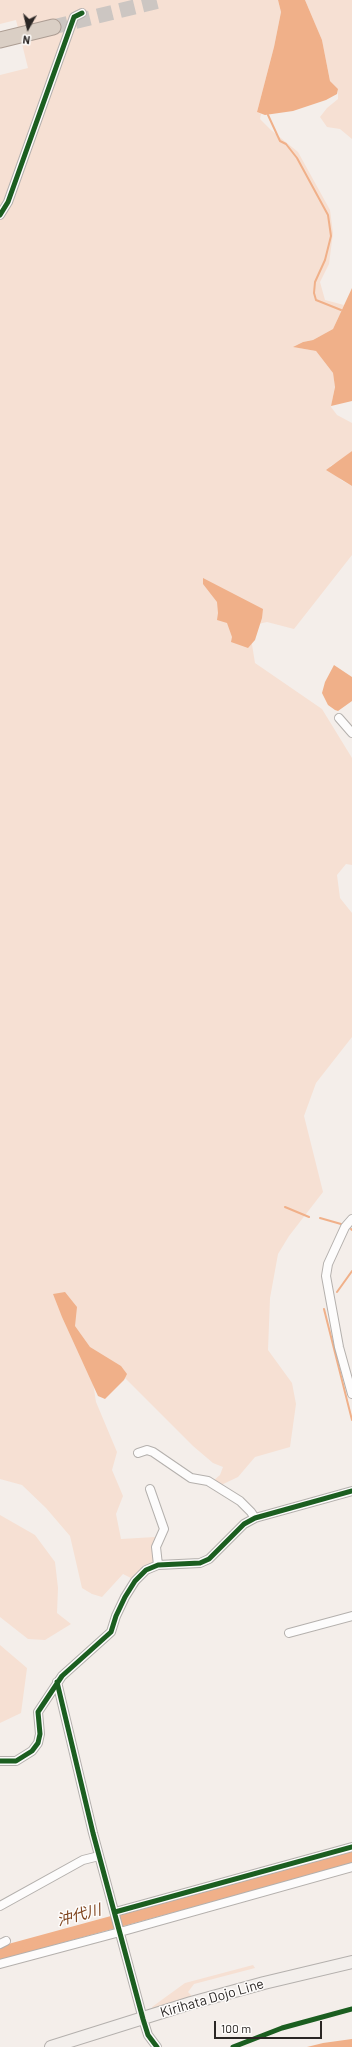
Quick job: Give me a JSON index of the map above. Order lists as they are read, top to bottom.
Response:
{
  "streets": {
    "main road": ["Kirihata Dojo Line"]
  },
  "water": ["沖代川"],
  "scale_bar": "100 m",
  "north": "bottom"
}
